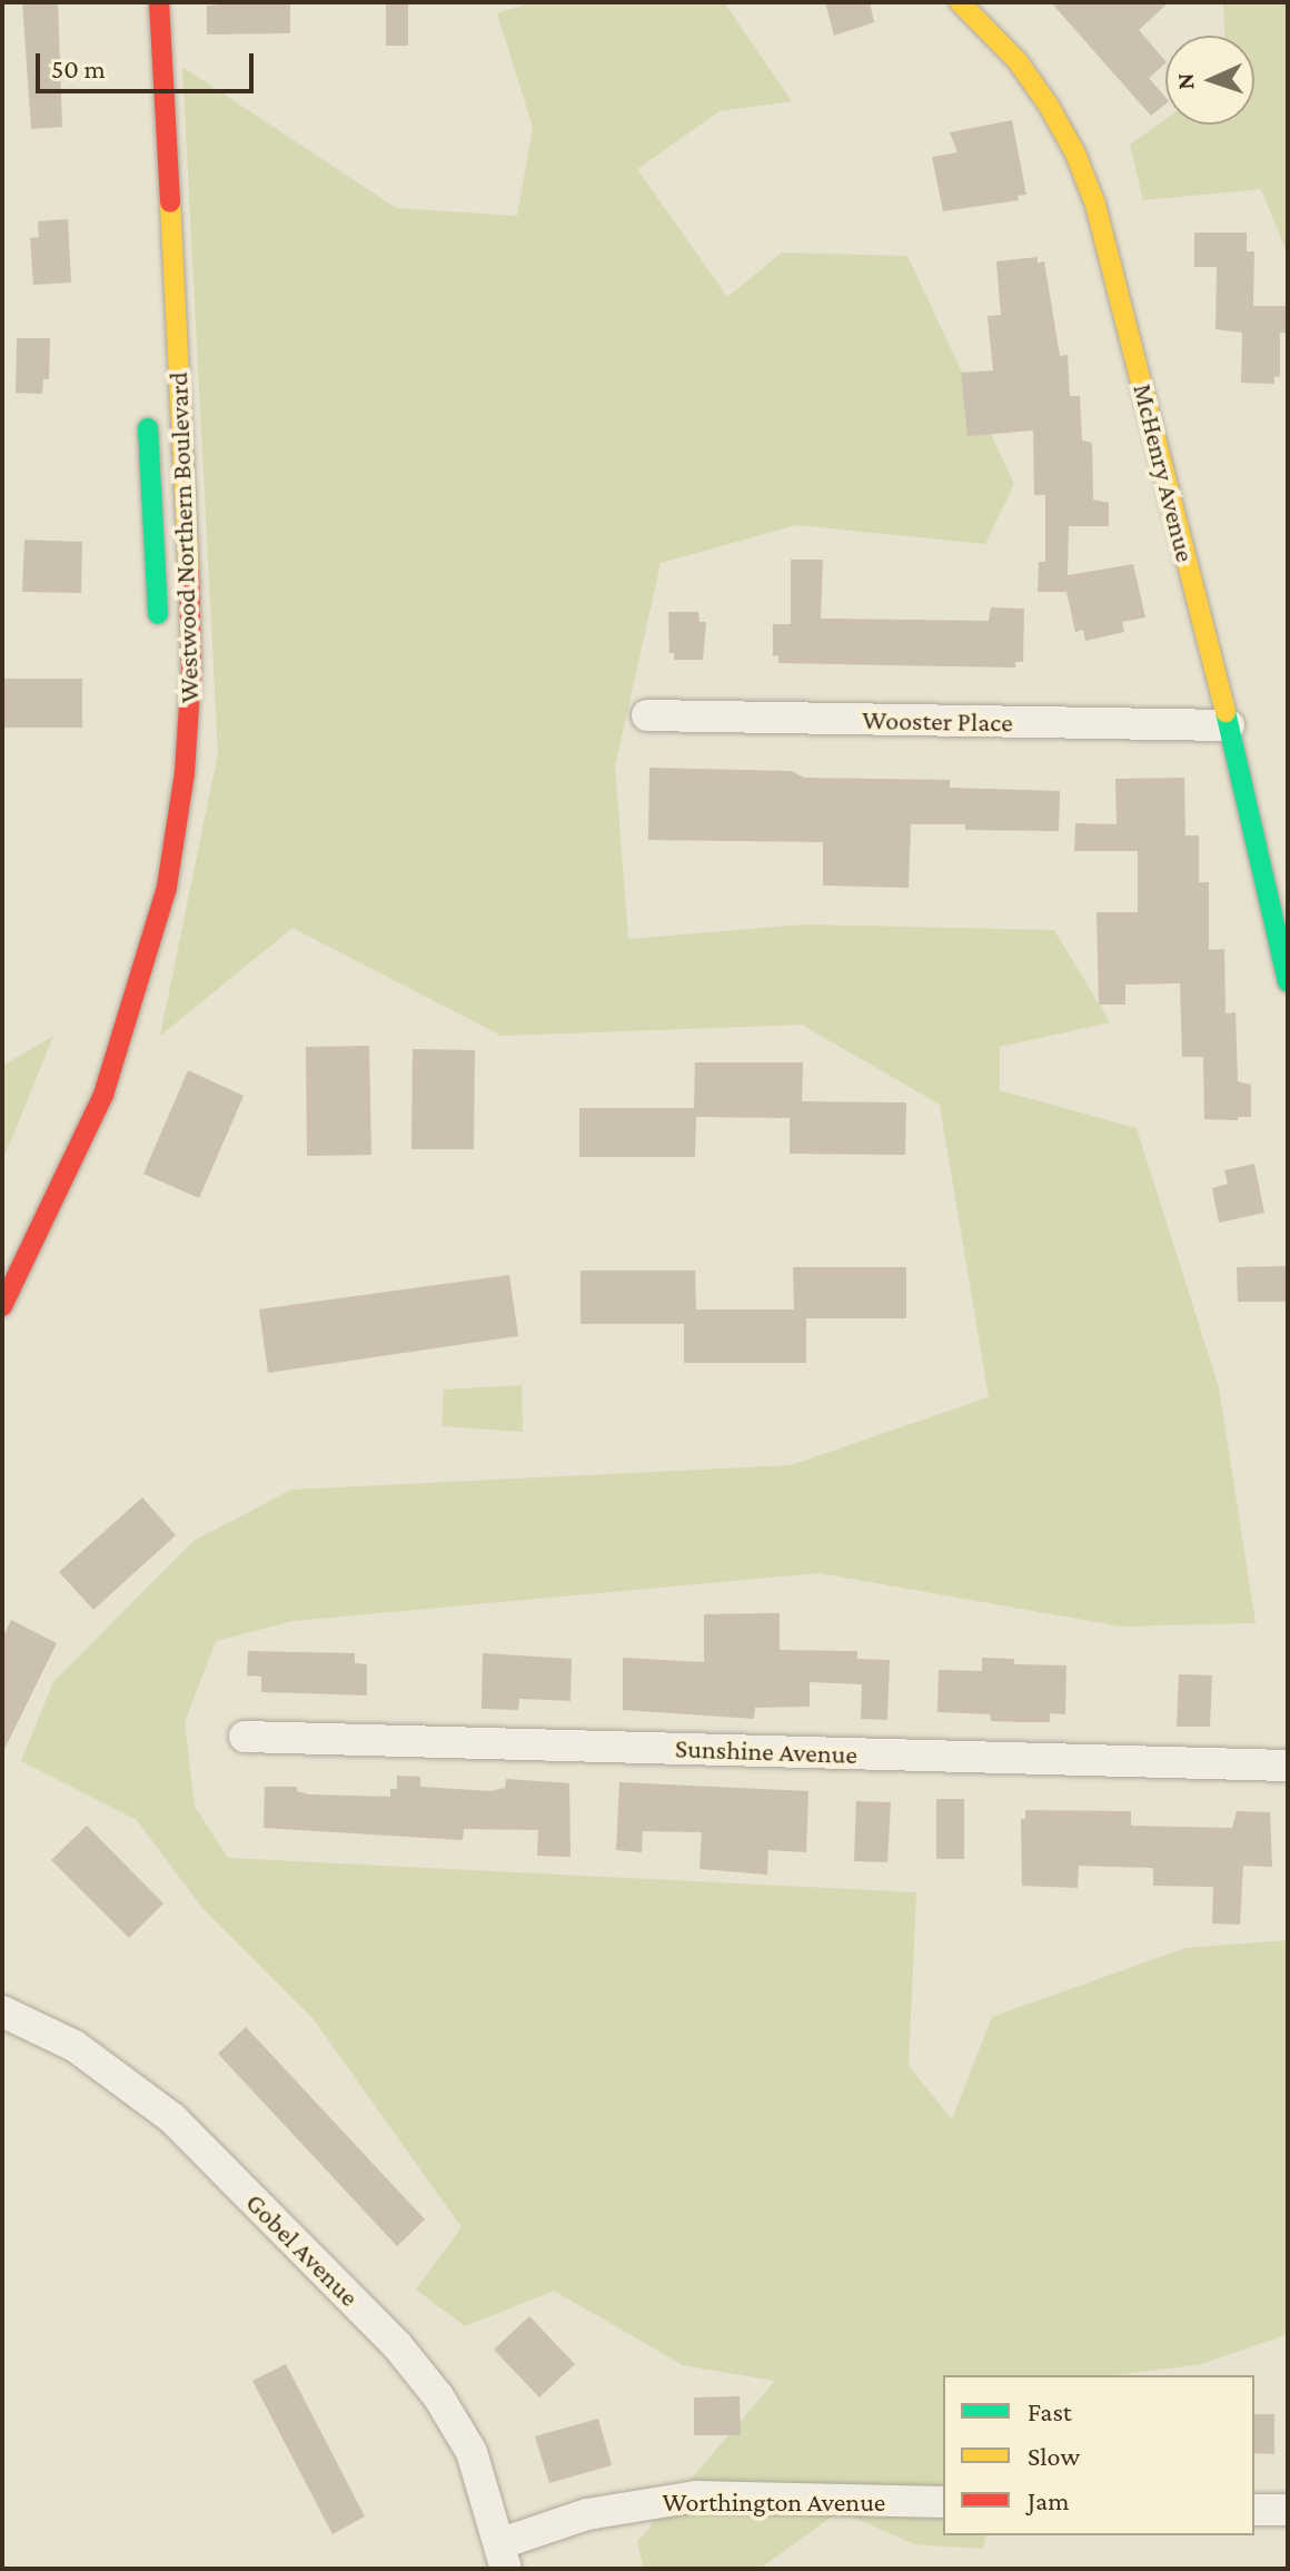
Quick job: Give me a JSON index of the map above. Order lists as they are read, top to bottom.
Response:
{
  "streets": {
    "main road": ["McHenry Avenue", "Westwood Northern Boulevard"],
    "street": [
      "Wooster Place",
      "Sunshine Avenue",
      "Gobel Avenue",
      "Worthington Avenue"
    ]
  },
  "crossings": [
    ["McHenry Avenue", "Wooster Place"],
    ["Gobel Avenue", "Worthington Avenue"]
  ],
  "legend": ["Fast", "Slow", "Jam"],
  "scale_bar": "50 m",
  "north": "left"
}
